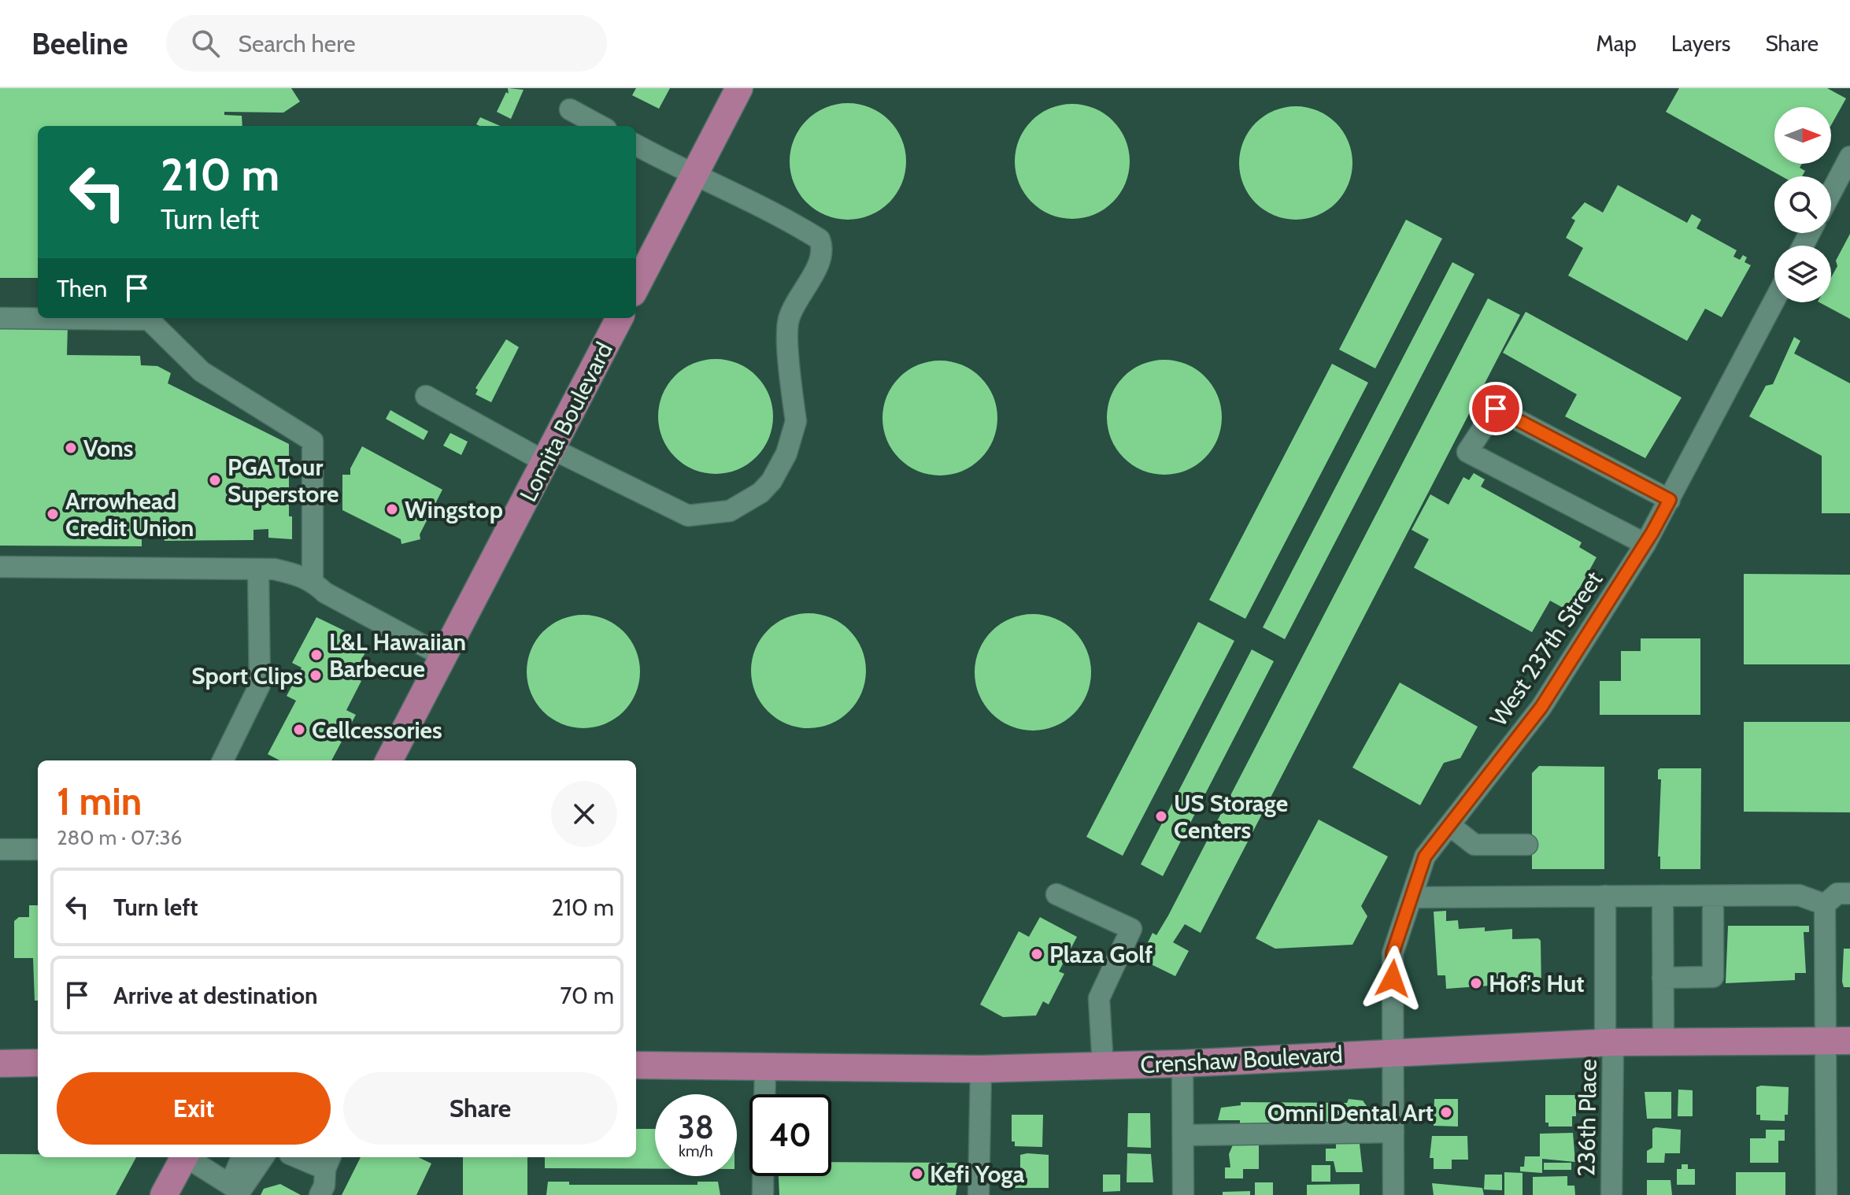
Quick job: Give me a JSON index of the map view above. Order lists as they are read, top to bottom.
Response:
{
  "streets": {
    "main road": ["Lomita Boulevard", "Crenshaw Boulevard"],
    "street": ["West 237th Street", "236th Place"]
  },
  "crossings": [
    ["West 237th Street", "Crenshaw Boulevard"],
    ["Crenshaw Boulevard", "236th Place"]
  ],
  "places": [
    "Vons",
    "PGA Tour Superstore",
    "Wingstop",
    "Arrowhead Credit Union",
    "L&L Hawaiian Barbecue",
    "Sport Clips",
    "Cellcessories",
    "US Storage Centers",
    "Plaza Golf",
    "Hof's Hut",
    "Omni Dental Art",
    "Kefi Yoga"
  ],
  "north": "right",
  "page": {
    "header": "Beeline",
    "search": "Search here",
    "nav": ["Map", "Layers", "Share"],
    "turn": ["210 m", "Turn left"],
    "then": "Then",
    "heading": ["1 min", "280 m · 07:36"],
    "list": [
      {
        "name": "Turn left",
        "value": "210 m"
      },
      {
        "name": "Arrive at destination",
        "value": "70 m"
      }
    ],
    "buttons": ["Exit", "Share"],
    "speed": "38 km/h",
    "limit": "40"
  }
}
